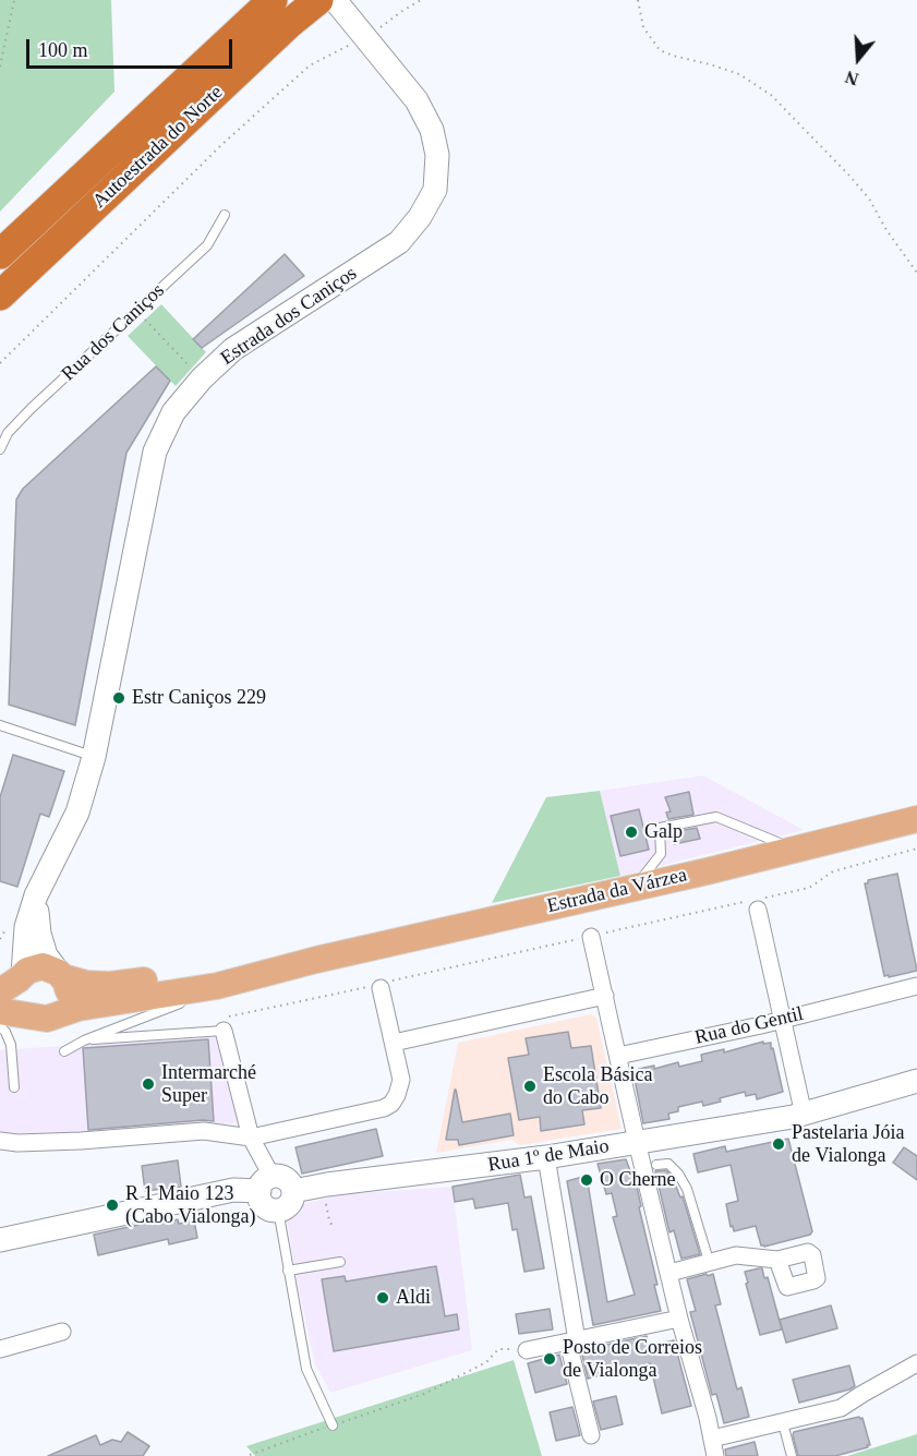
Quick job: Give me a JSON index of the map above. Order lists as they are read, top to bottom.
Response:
{
  "streets": {
    "highway": ["Autoestrada do Norte"],
    "main road": ["Estrada da Várzea"],
    "street": ["Estrada dos Caniços", "Rua do Gentil", "Rua 1º de Maio"],
    "lane": ["Rua dos Caniços"]
  },
  "crossings": [
    ["Estrada dos Caniços", "Estrada da Várzea"]
  ],
  "places": [
    "Estr Caniços 229",
    "Galp",
    "Intermarché Super",
    "Escola Básica do Cabo",
    "Pastelaria Jóia de Vialonga",
    "O Cherne",
    "R 1 Maio 123 (Cabo Vialonga)",
    "Aldi",
    "Posto de Correios de Vialonga"
  ],
  "scale_bar": "100 m",
  "north": "bottom"
}
